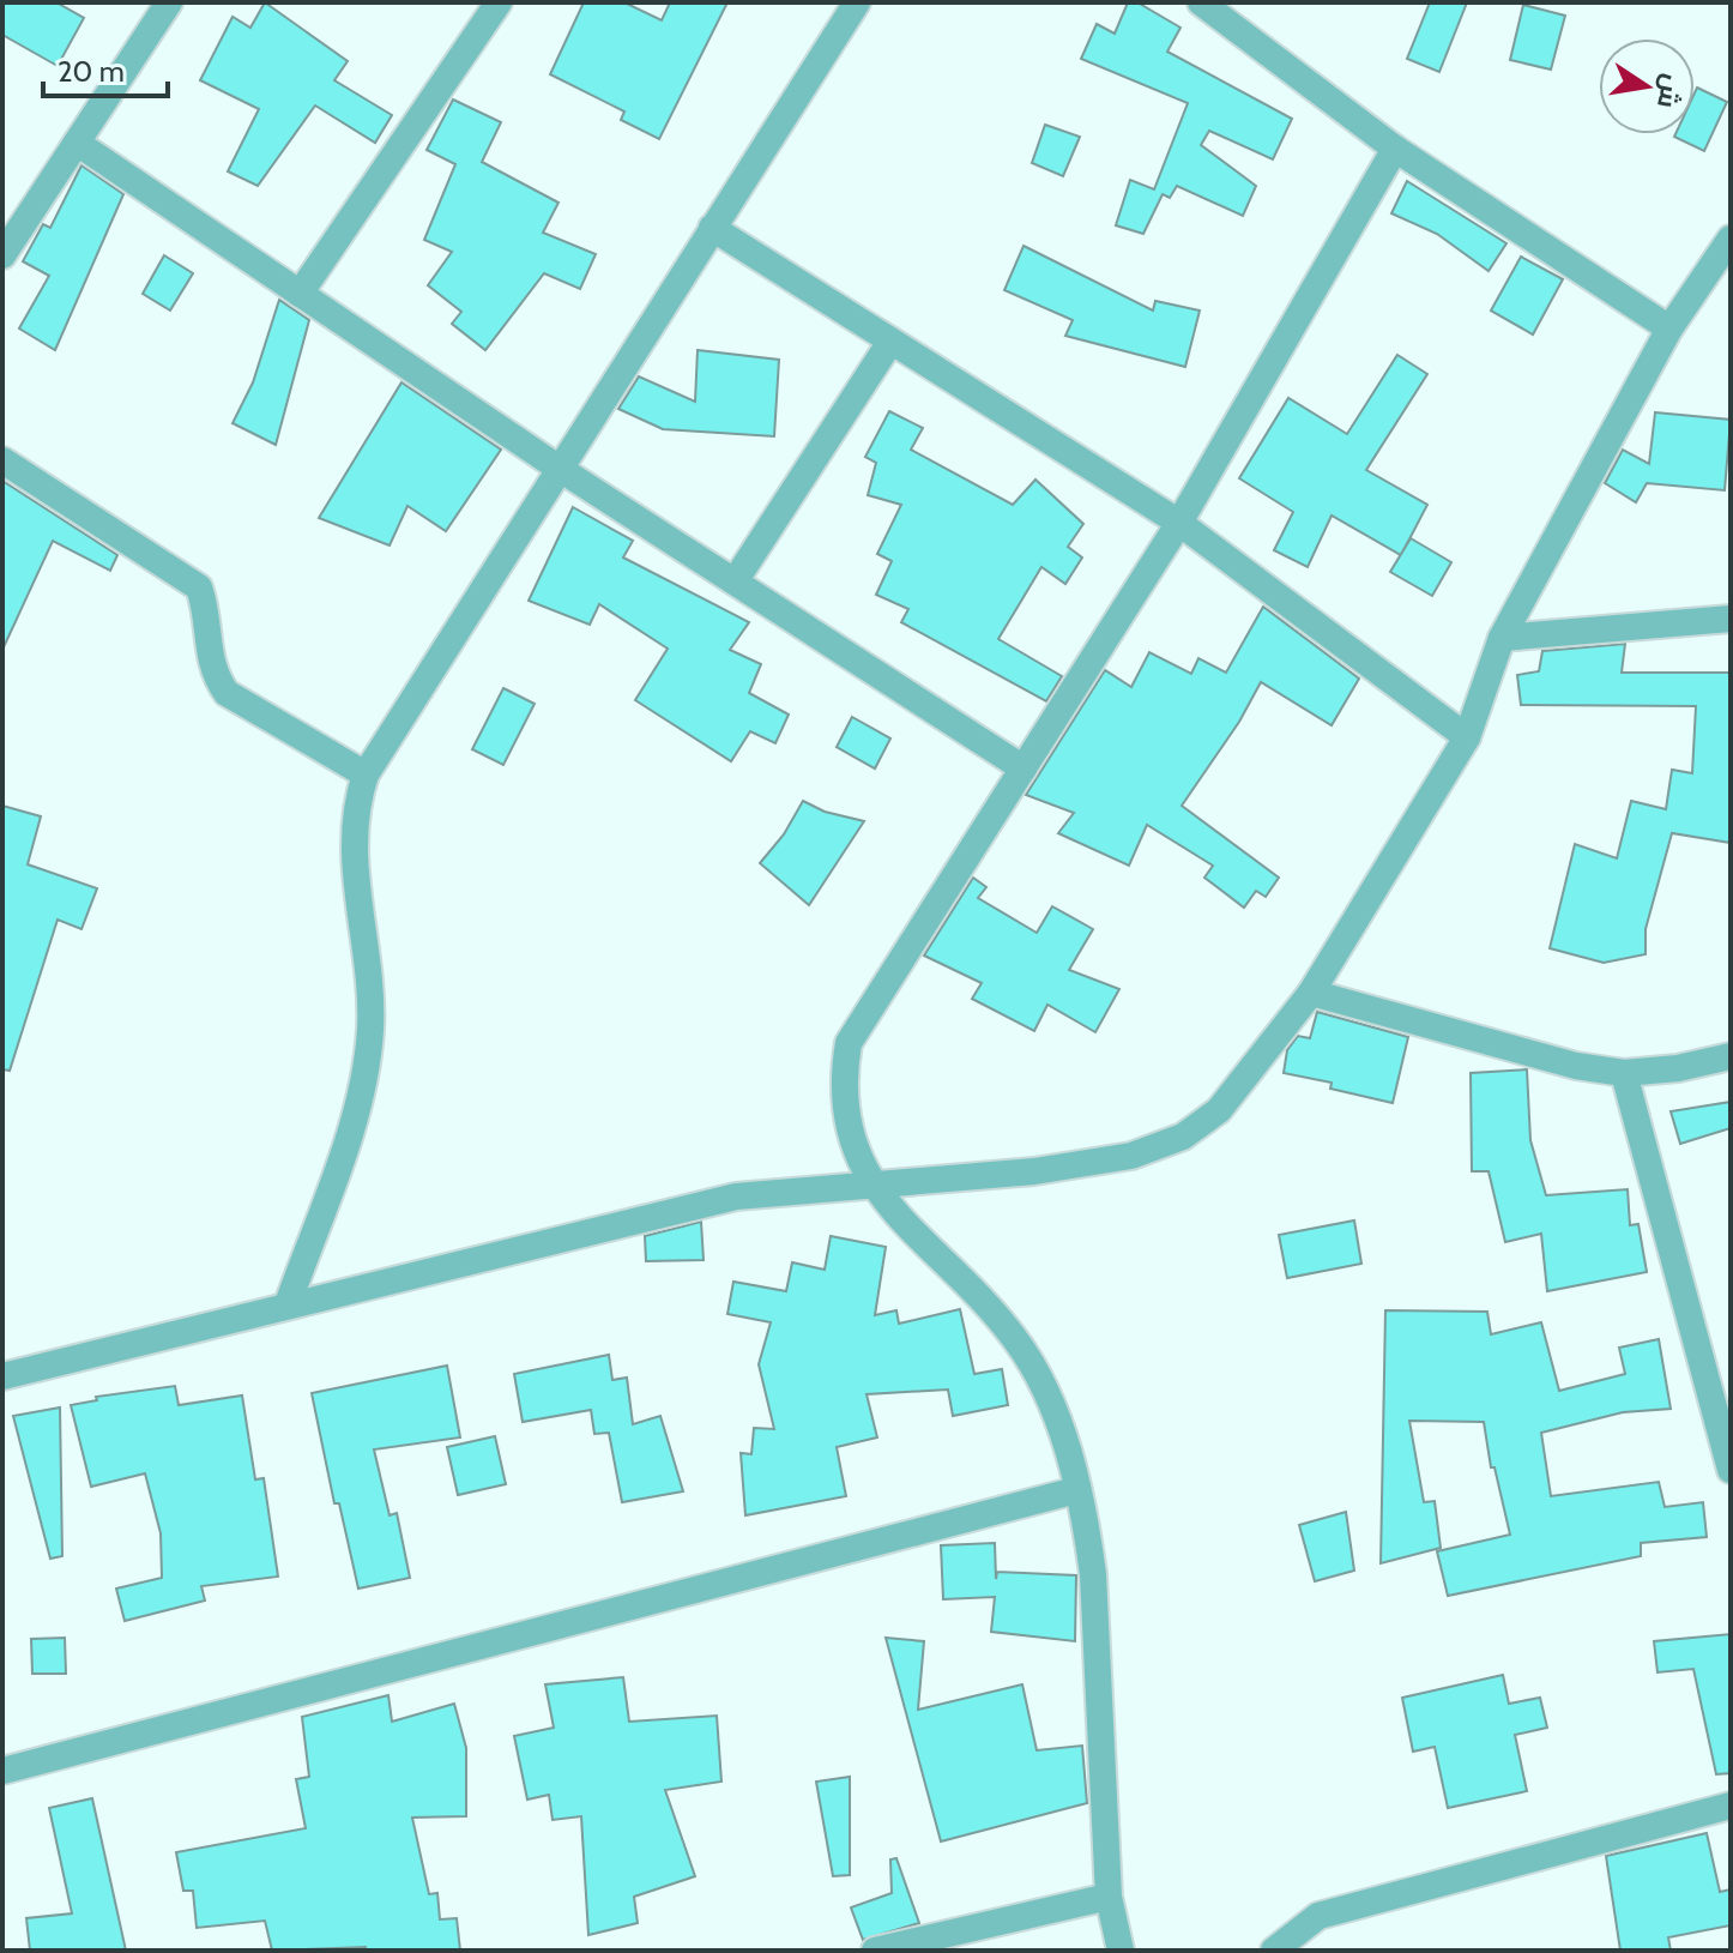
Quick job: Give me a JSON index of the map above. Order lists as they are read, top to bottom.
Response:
{
  "scale_bar": "20 m",
  "north": "right"
}
